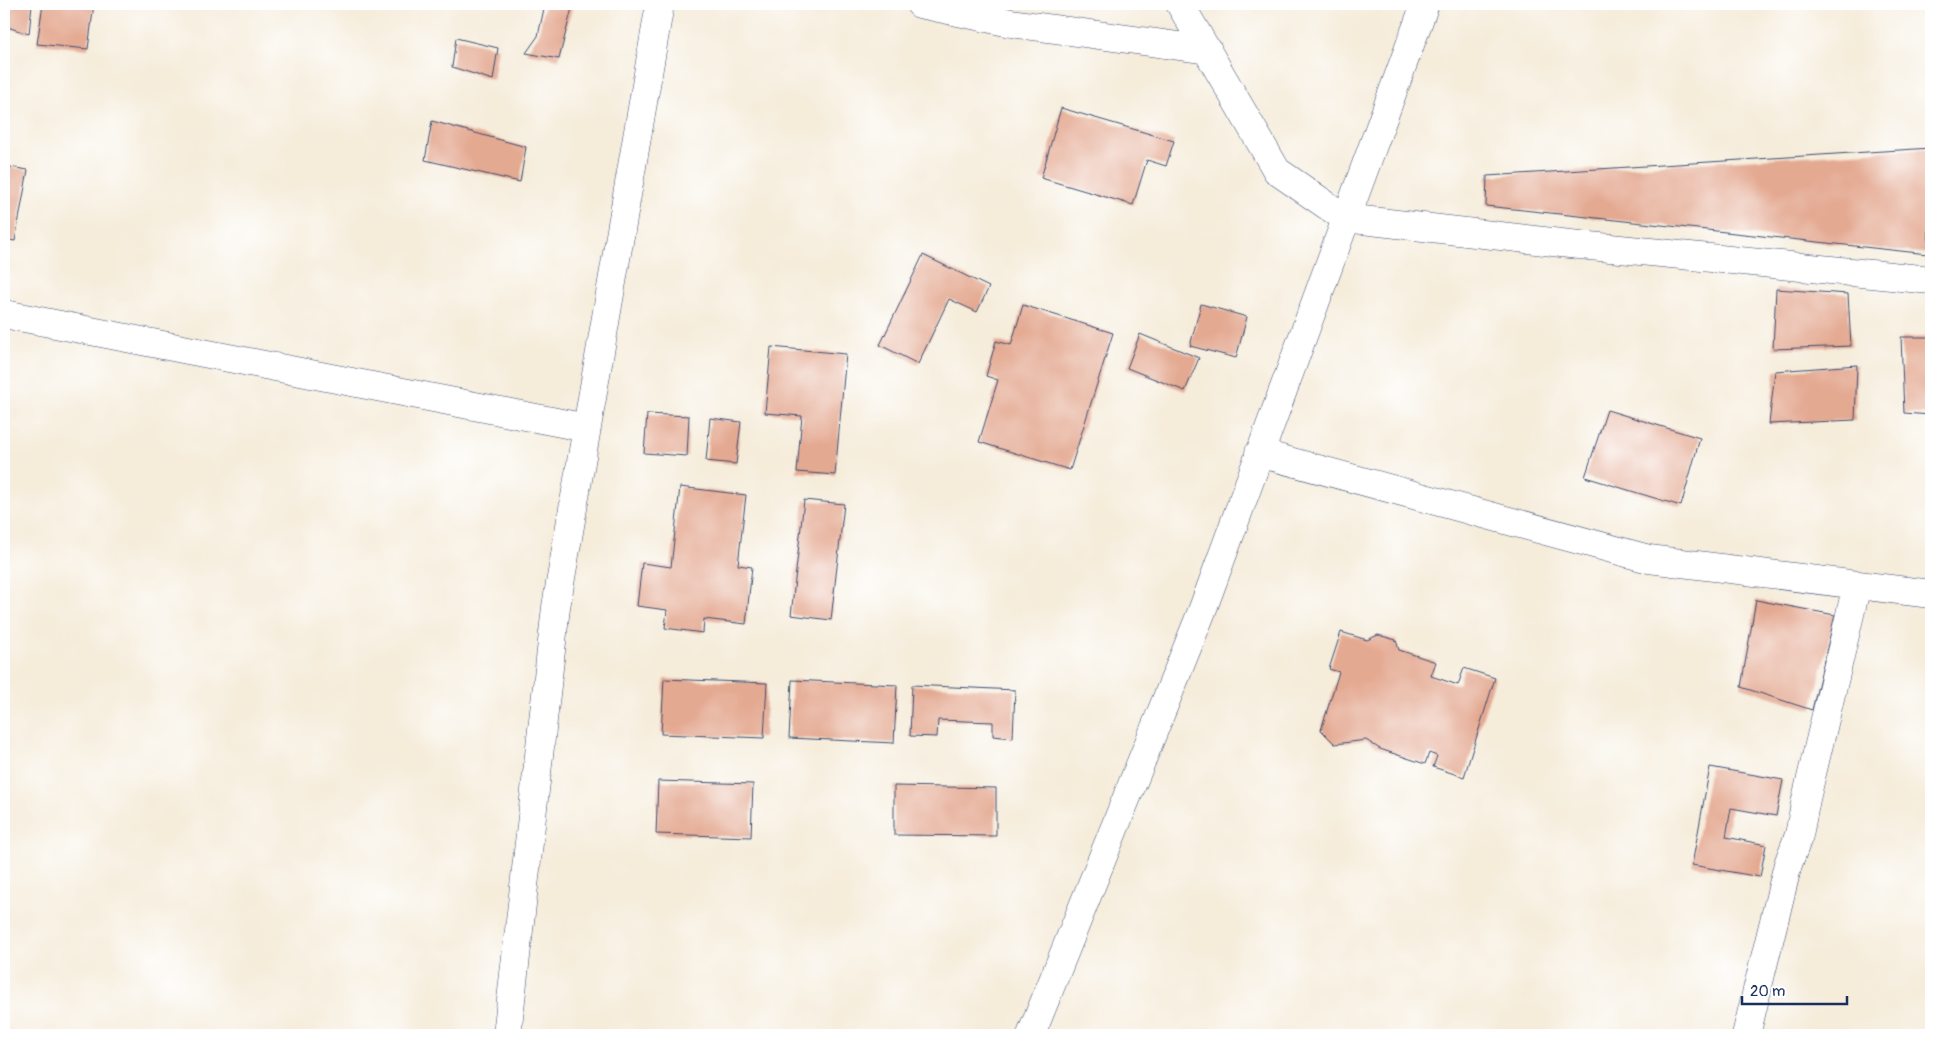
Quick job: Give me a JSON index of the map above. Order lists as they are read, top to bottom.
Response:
{
  "scale_bar": "20 m"
}
